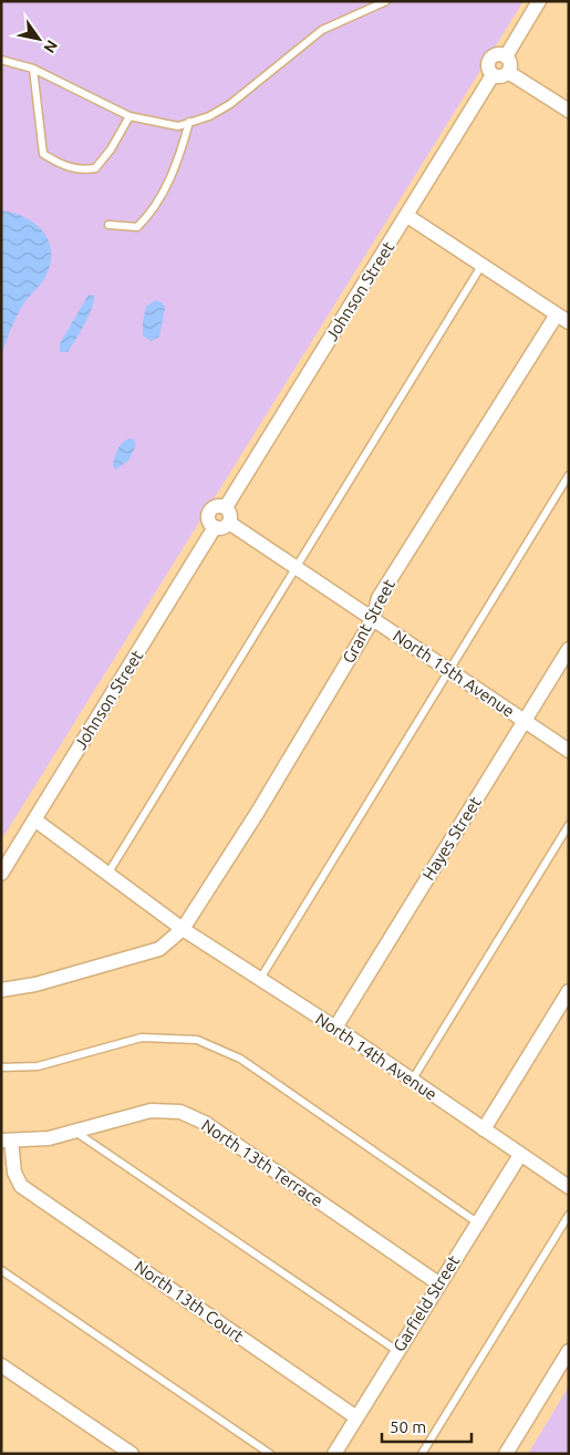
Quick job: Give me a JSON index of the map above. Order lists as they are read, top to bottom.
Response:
{
  "streets": {
    "street": [
      "Johnson Street",
      "Grant Street",
      "North 15th Avenue",
      "Hayes Street",
      "North 14th Avenue",
      "North 13th Terrace",
      "North 13th Court",
      "Garfield Street"
    ]
  },
  "crossings": [
    ["Johnson Street", "North 15th Avenue"],
    ["Johnson Street", "North 14th Avenue"],
    ["Grant Street", "North 15th Avenue"],
    ["Grant Street", "North 14th Avenue"],
    ["North 15th Avenue", "Hayes Street"],
    ["Hayes Street", "North 14th Avenue"],
    ["North 14th Avenue", "Garfield Street"],
    ["North 13th Terrace", "Garfield Street"],
    ["North 13th Court", "Garfield Street"]
  ],
  "scale_bar": "50 m",
  "north": "bottom right"
}
